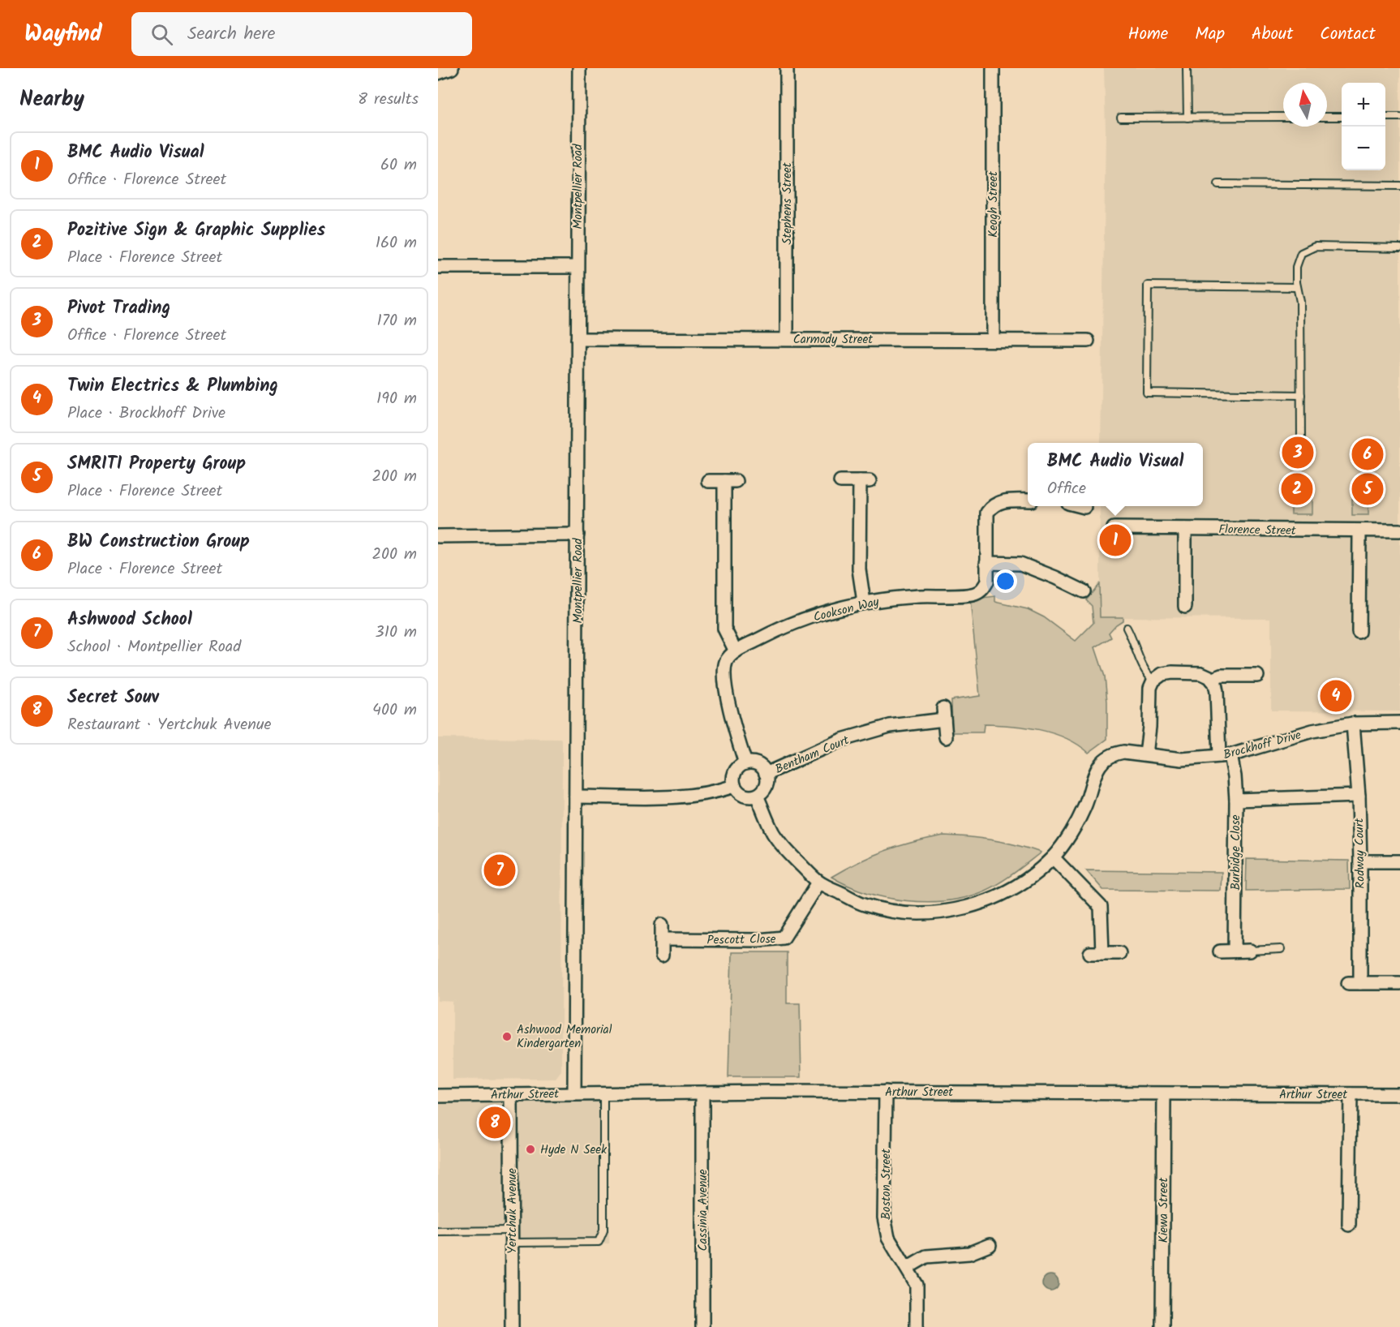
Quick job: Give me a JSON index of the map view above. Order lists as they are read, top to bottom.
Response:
{
  "streets": {
    "street": [
      "Montpellier Road",
      "Stephens Street",
      "Keogh Street",
      "Carmody Street",
      "Florence Street",
      "Cookson Way",
      "Brockhoff Drive",
      "Bentham Court",
      "Burbidge Close",
      "Rodway Court",
      "Pescott Close",
      "Arthur Street",
      "Boston Street",
      "Cassinia Avenue",
      "Kiewa Street",
      "Yertchuk Avenue"
    ]
  },
  "crossings": [
    ["Montpellier Road", "Carmody Street"],
    ["Montpellier Road", "Arthur Street"],
    ["Stephens Street", "Carmody Street"],
    ["Keogh Street", "Carmody Street"],
    ["Brockhoff Drive", "Bentham Court"],
    ["Brockhoff Drive", "Burbidge Close"],
    ["Brockhoff Drive", "Rodway Court"],
    ["Brockhoff Drive", "Pescott Close"],
    ["Arthur Street", "Boston Street"],
    ["Arthur Street", "Cassinia Avenue"],
    ["Arthur Street", "Kiewa Street"],
    ["Arthur Street", "Yertchuk Avenue"]
  ],
  "places": ["Ashwood Memorial Kindergarten", "Hyde N Seek"],
  "north": "top",
  "page": {
    "header": "Wayfind",
    "search": "Search here",
    "nav": [
      "Home",
      "Map",
      "About",
      "Contact"
    ],
    "heading": ["Nearby", "8 results"],
    "map_buttons": ["+", "−"],
    "list": [
      {
        "mark": "1",
        "name": "BMC Audio Visual",
        "note": "Office · Florence Street",
        "value": "60 m"
      },
      {
        "mark": "2",
        "name": "Pozitive Sign & Graphic Supplies",
        "note": "Place · Florence Street",
        "value": "160 m"
      },
      {
        "mark": "3",
        "name": "Pivot Trading",
        "note": "Office · Florence Street",
        "value": "170 m"
      },
      {
        "mark": "4",
        "name": "Twin Electrics & Plumbing",
        "note": "Place · Brockhoff Drive",
        "value": "190 m"
      },
      {
        "mark": "5",
        "name": "SMRITI Property Group",
        "note": "Place · Florence Street",
        "value": "200 m"
      },
      {
        "mark": "6",
        "name": "BW Construction Group",
        "note": "Place · Florence Street",
        "value": "200 m"
      },
      {
        "mark": "7",
        "name": "Ashwood School",
        "note": "School · Montpellier Road",
        "value": "310 m"
      },
      {
        "mark": "8",
        "name": "Secret Souv",
        "note": "Restaurant · Yertchuk Avenue",
        "value": "400 m"
      }
    ],
    "pins": [
      "3",
      "6",
      "2",
      "5",
      "1",
      "4",
      "7",
      "8"
    ],
    "popup": ["BMC Audio Visual", "Office"]
  }
}
